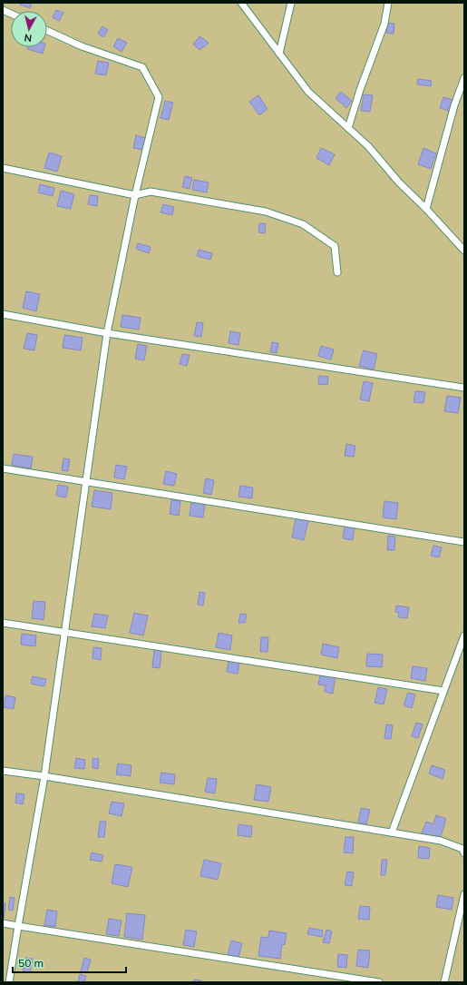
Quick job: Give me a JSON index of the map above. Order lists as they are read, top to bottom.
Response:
{
  "scale_bar": "50 m",
  "north": "bottom"
}
